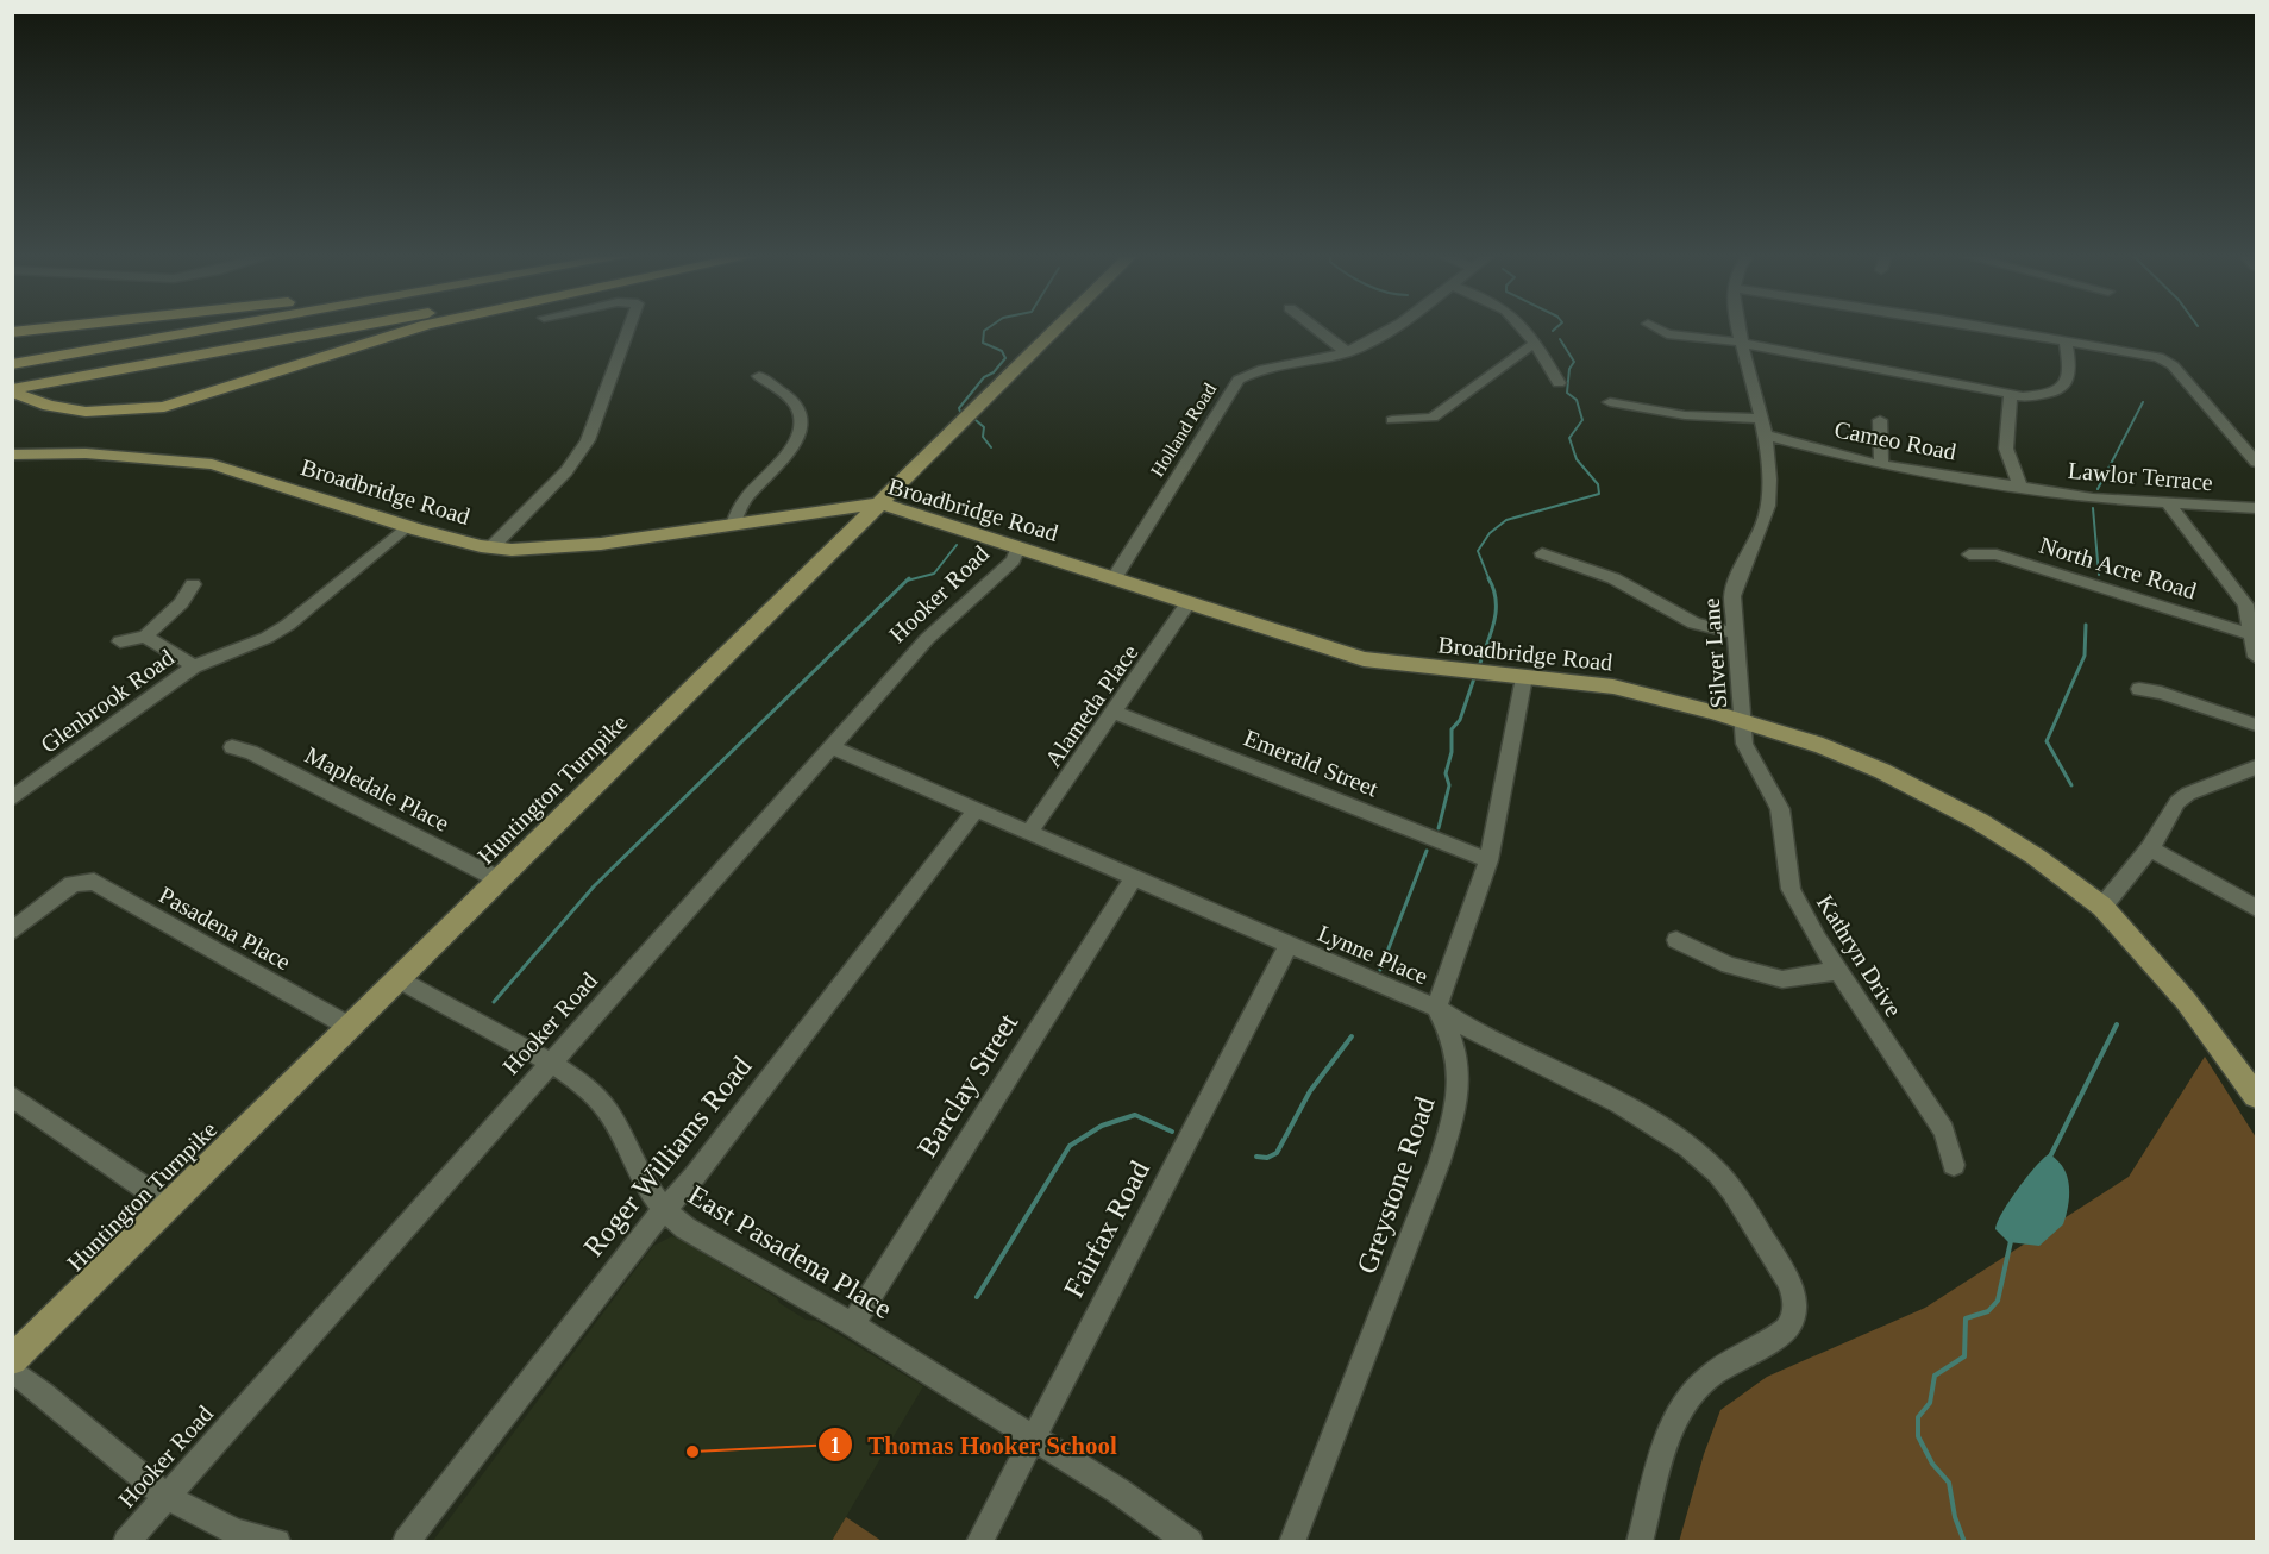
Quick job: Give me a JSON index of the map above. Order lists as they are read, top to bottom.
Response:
{
  "streets": {
    "main road": ["Broadbridge Road", "Huntington Turnpike"],
    "street": [
      "Holland Road",
      "Cameo Road",
      "Lawlor Terrace",
      "North Acre Road",
      "Hooker Road",
      "Silver Lane",
      "Glenbrook Road",
      "Alameda Place",
      "Emerald Street",
      "Mapledale Place",
      "Pasadena Place",
      "Lynne Place",
      "Kathryn Drive",
      "Barclay Street",
      "Roger Williams Road",
      "Greystone Road",
      "Fairfax Road",
      "East Pasadena Place"
    ]
  },
  "crossings": [
    ["Holland Road", "Broadbridge Road"],
    ["Cameo Road", "Lawlor Terrace"],
    ["Cameo Road", "Silver Lane"],
    ["Broadbridge Road", "Hooker Road"],
    ["Broadbridge Road", "Silver Lane"],
    ["Broadbridge Road", "Glenbrook Road"],
    ["Broadbridge Road", "Alameda Place"],
    ["Broadbridge Road", "Huntington Turnpike"],
    ["Broadbridge Road", "Kathryn Drive"],
    ["Hooker Road", "Lynne Place"],
    ["Hooker Road", "East Pasadena Place"],
    ["Silver Lane", "Kathryn Drive"],
    ["Alameda Place", "Emerald Street"],
    ["Alameda Place", "Lynne Place"],
    ["Mapledale Place", "Huntington Turnpike"],
    ["Huntington Turnpike", "Pasadena Place"],
    ["Huntington Turnpike", "East Pasadena Place"],
    ["Lynne Place", "Barclay Street"],
    ["Lynne Place", "Roger Williams Road"],
    ["Lynne Place", "Greystone Road"],
    ["Lynne Place", "Fairfax Road"],
    ["Barclay Street", "East Pasadena Place"],
    ["Roger Williams Road", "East Pasadena Place"],
    ["Fairfax Road", "East Pasadena Place"]
  ],
  "places": ["Thomas Hooker School"]
}
